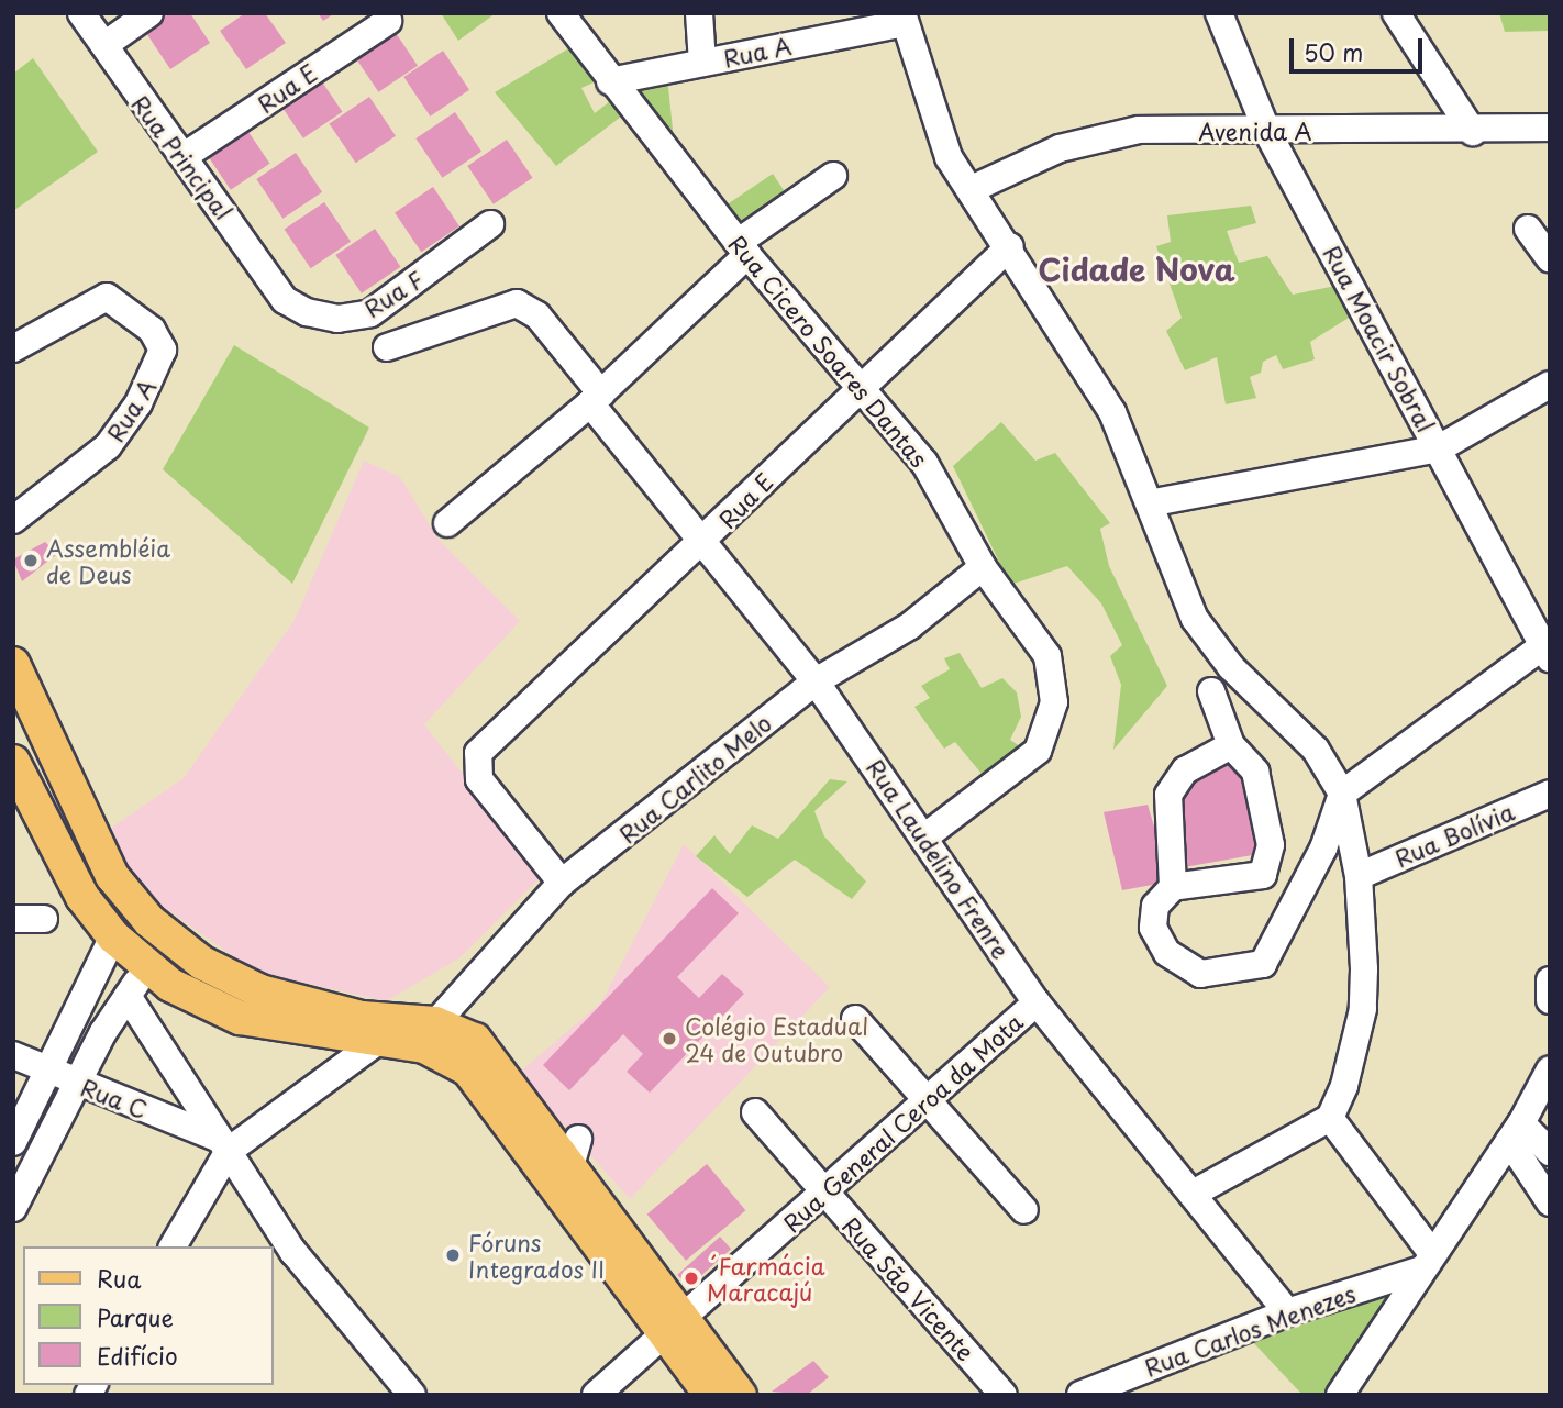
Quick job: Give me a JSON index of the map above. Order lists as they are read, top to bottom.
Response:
{
  "streets": {
    "street": [
      "Rua A",
      "Rua E",
      "Avenida A",
      "Rua Principal",
      "Rua F",
      "Rua Moacir Sobral",
      "Rua Cicero Soares Dantas",
      "Rua Carlito Melo",
      "Rua Bolívia",
      "Rua Laudelino Frenre",
      "Rua C",
      "Rua General Ceroa da Mota",
      "Rua São Vicente",
      "Rua Carlos Menezes"
    ]
  },
  "crossings": [
    ["Rua A", "Rua Cicero Soares Dantas"],
    ["Rua E", "Rua Principal"],
    ["Rua E", "Rua Cicero Soares Dantas"],
    ["Rua E", "Rua Carlito Melo"],
    ["Rua E", "Rua Laudelino Frenre"],
    ["Avenida A", "Rua Moacir Sobral"],
    ["Rua Principal", "Rua F"],
    ["Rua Cicero Soares Dantas", "Rua Carlito Melo"],
    ["Rua Cicero Soares Dantas", "Rua Laudelino Frenre"],
    ["Rua Carlito Melo", "Rua Laudelino Frenre"],
    ["Rua Laudelino Frenre", "Rua General Ceroa da Mota"],
    ["Rua Laudelino Frenre", "Rua Carlos Menezes"],
    ["Rua General Ceroa da Mota", "Rua São Vicente"]
  ],
  "districts": ["Cidade Nova"],
  "places": [
    "Assembléia de Deus",
    "Colégio Estadual 24 de Outubro",
    "Fóruns Integrados II",
    "´Farmácia Maracajú"
  ],
  "legend": ["Rua", "Parque", "Edifício"],
  "scale_bar": "50 m"
}
